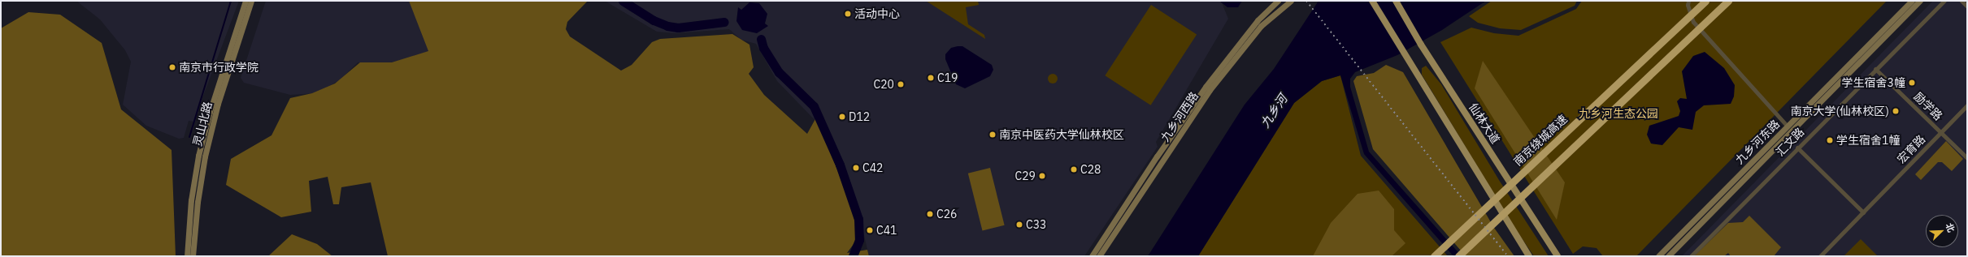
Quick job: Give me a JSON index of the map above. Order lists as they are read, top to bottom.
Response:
{
  "streets": {
    "highway": ["南京绕城高速"],
    "main road": [
      "九乡河西路",
      "仙林大道",
      "灵山北路",
      "九乡河东路"
    ],
    "street": ["励学路", "汇文路", "宏育路"]
  },
  "crossings": [
    ["励学路", "汇文路"],
    ["励学路", "宏育路"]
  ],
  "water": ["九乡河"],
  "parks": ["九乡河生态公园"],
  "places": [
    "活动中心",
    "南京市行政学院",
    "C19",
    "学生宿舍3幢",
    "C20",
    "南京大学(仙林校区)",
    "D12",
    "南京中医药大学仙林校区",
    "学生宿舍1幢",
    "C42",
    "C28",
    "C29",
    "C26",
    "C33",
    "C41"
  ],
  "north": "top right"
}
